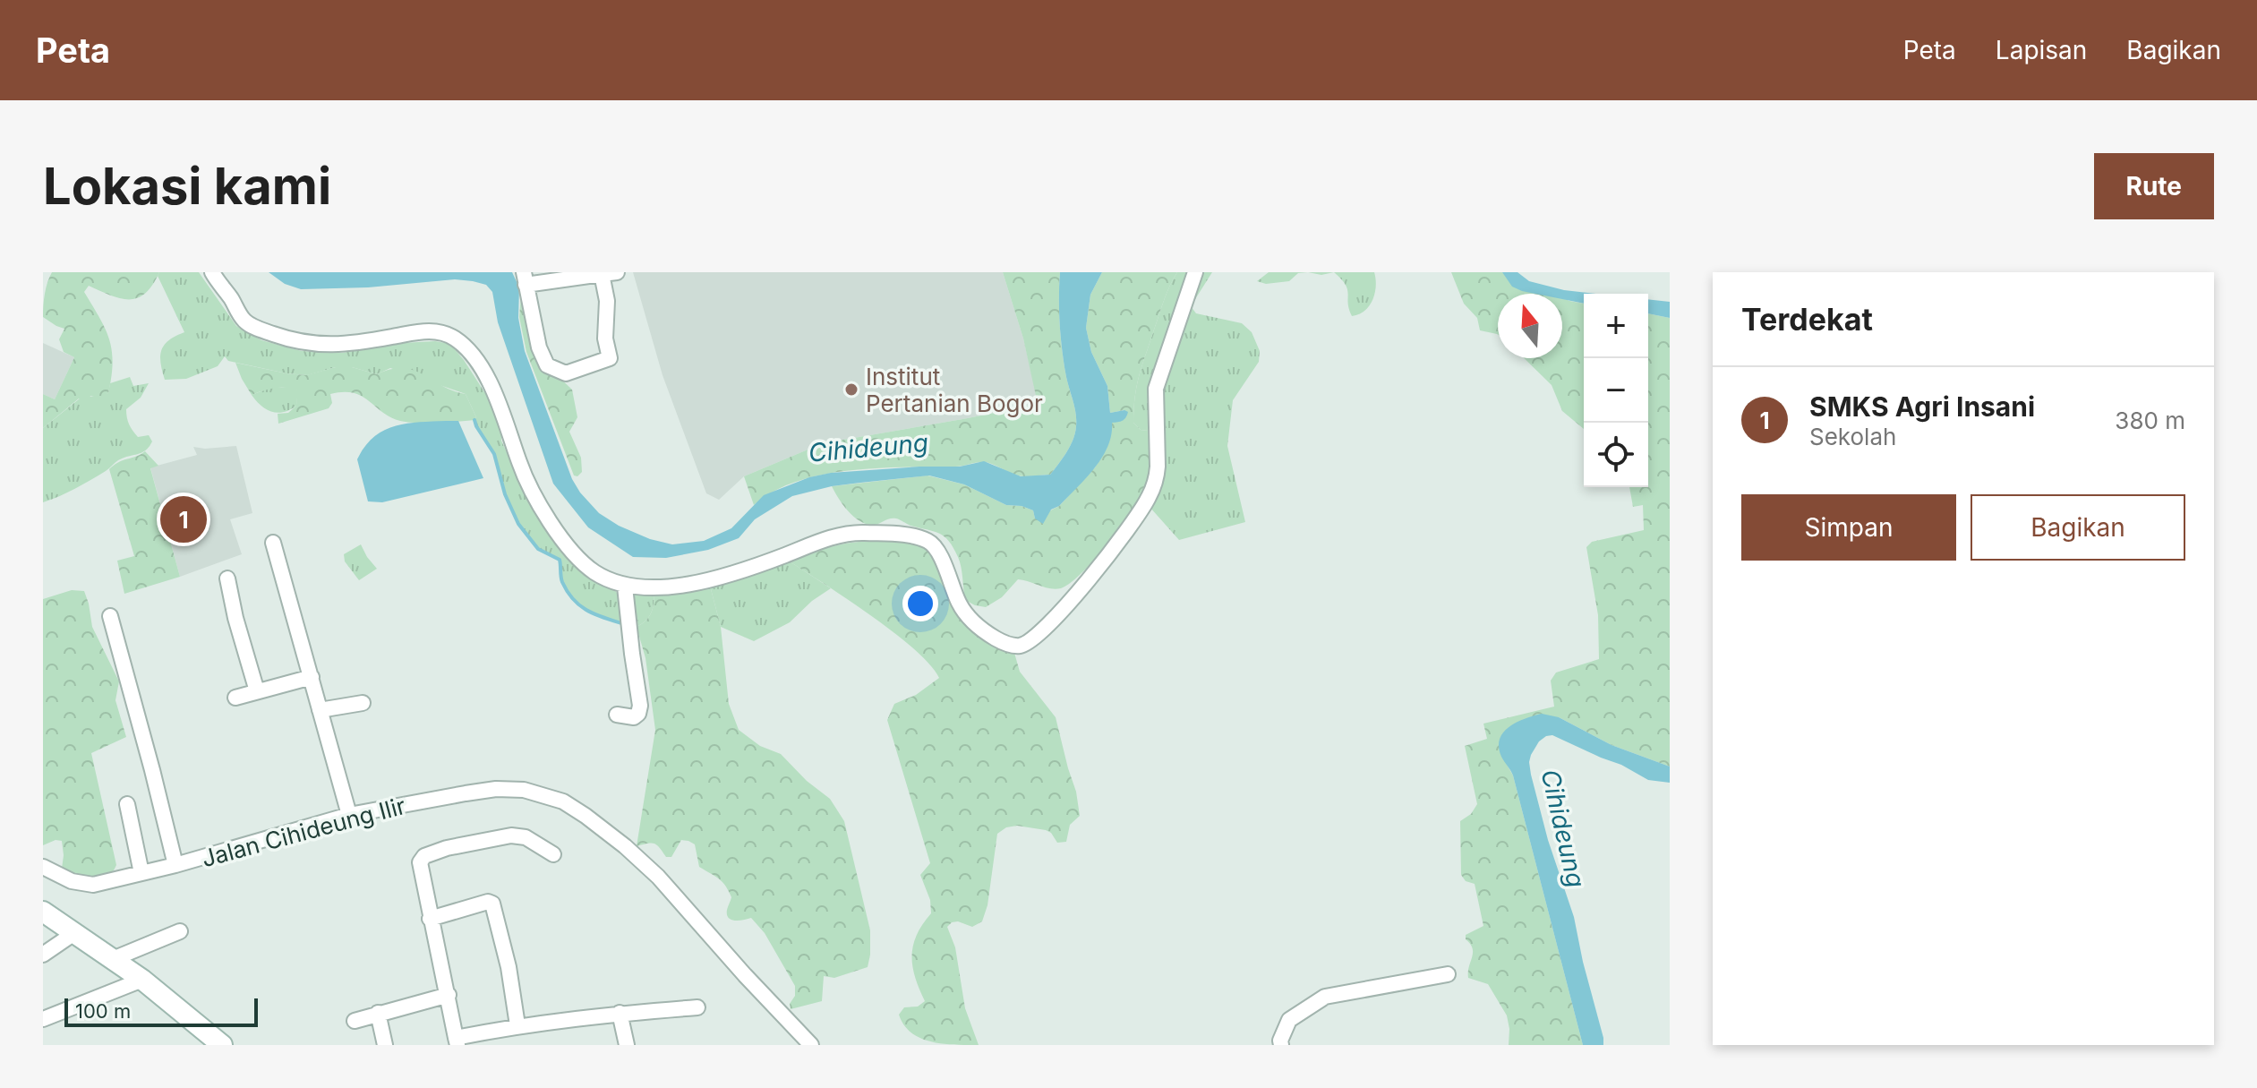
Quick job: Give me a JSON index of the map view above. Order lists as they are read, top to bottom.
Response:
{
  "streets": {
    "street": ["Jalan Cihideung Ilir"]
  },
  "water": ["Cihideung"],
  "places": ["Institut Pertanian Bogor"],
  "scale_bar": "100 m",
  "north": "top",
  "page": {
    "header": "Peta",
    "nav": ["Peta", "Lapisan", "Bagikan"],
    "buttons": [
      "Rute",
      ["Simpan", "Bagikan"]
    ],
    "title": "Lokasi kami",
    "heading": "Terdekat",
    "map_buttons": ["+", "−"],
    "list": [
      {
        "mark": "1",
        "name": "SMKS Agri Insani",
        "note": "Sekolah",
        "value": "380 m"
      }
    ],
    "pins": "1",
    "scale": "100 m"
  }
}
